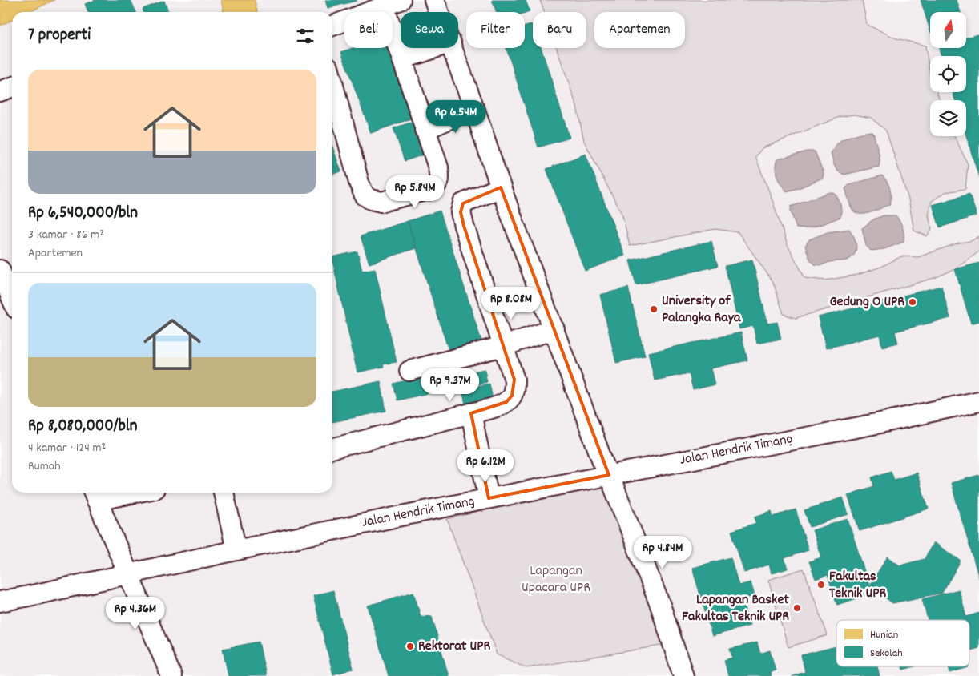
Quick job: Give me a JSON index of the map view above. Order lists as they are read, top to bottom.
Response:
{
  "streets": {
    "street": ["Jalan Hendrik Timang"]
  },
  "parks": ["Lapangan Upacara UPR"],
  "places": [
    "Gedung O UPR",
    "University of Palangka Raya",
    "Fakultas Teknik UPR",
    "Lapangan Basket Fakultas Teknik UPR",
    "Rektorat UPR"
  ],
  "legend": ["Hunian", "Sekolah"],
  "north": "top",
  "page": {
    "chip": [
      "Beli",
      "Sewa",
      "Filter",
      "Baru",
      "Apartemen"
    ],
    "heading": "7 properti",
    "list": [
      {
        "name": "Rp 6,540,000/bln",
        "note": "3 kamar · 86 m² · Apartemen"
      },
      {
        "name": "Rp 8,080,000/bln",
        "note": "4 kamar · 124 m² · Rumah"
      }
    ],
    "price": [
      "Rp 6.54M",
      "Rp 5.84M",
      "Rp 8.08M",
      "Rp 9.37M",
      "Rp 6.12M",
      "Rp 4.84M",
      "Rp 4.36M"
    ]
  }
}
